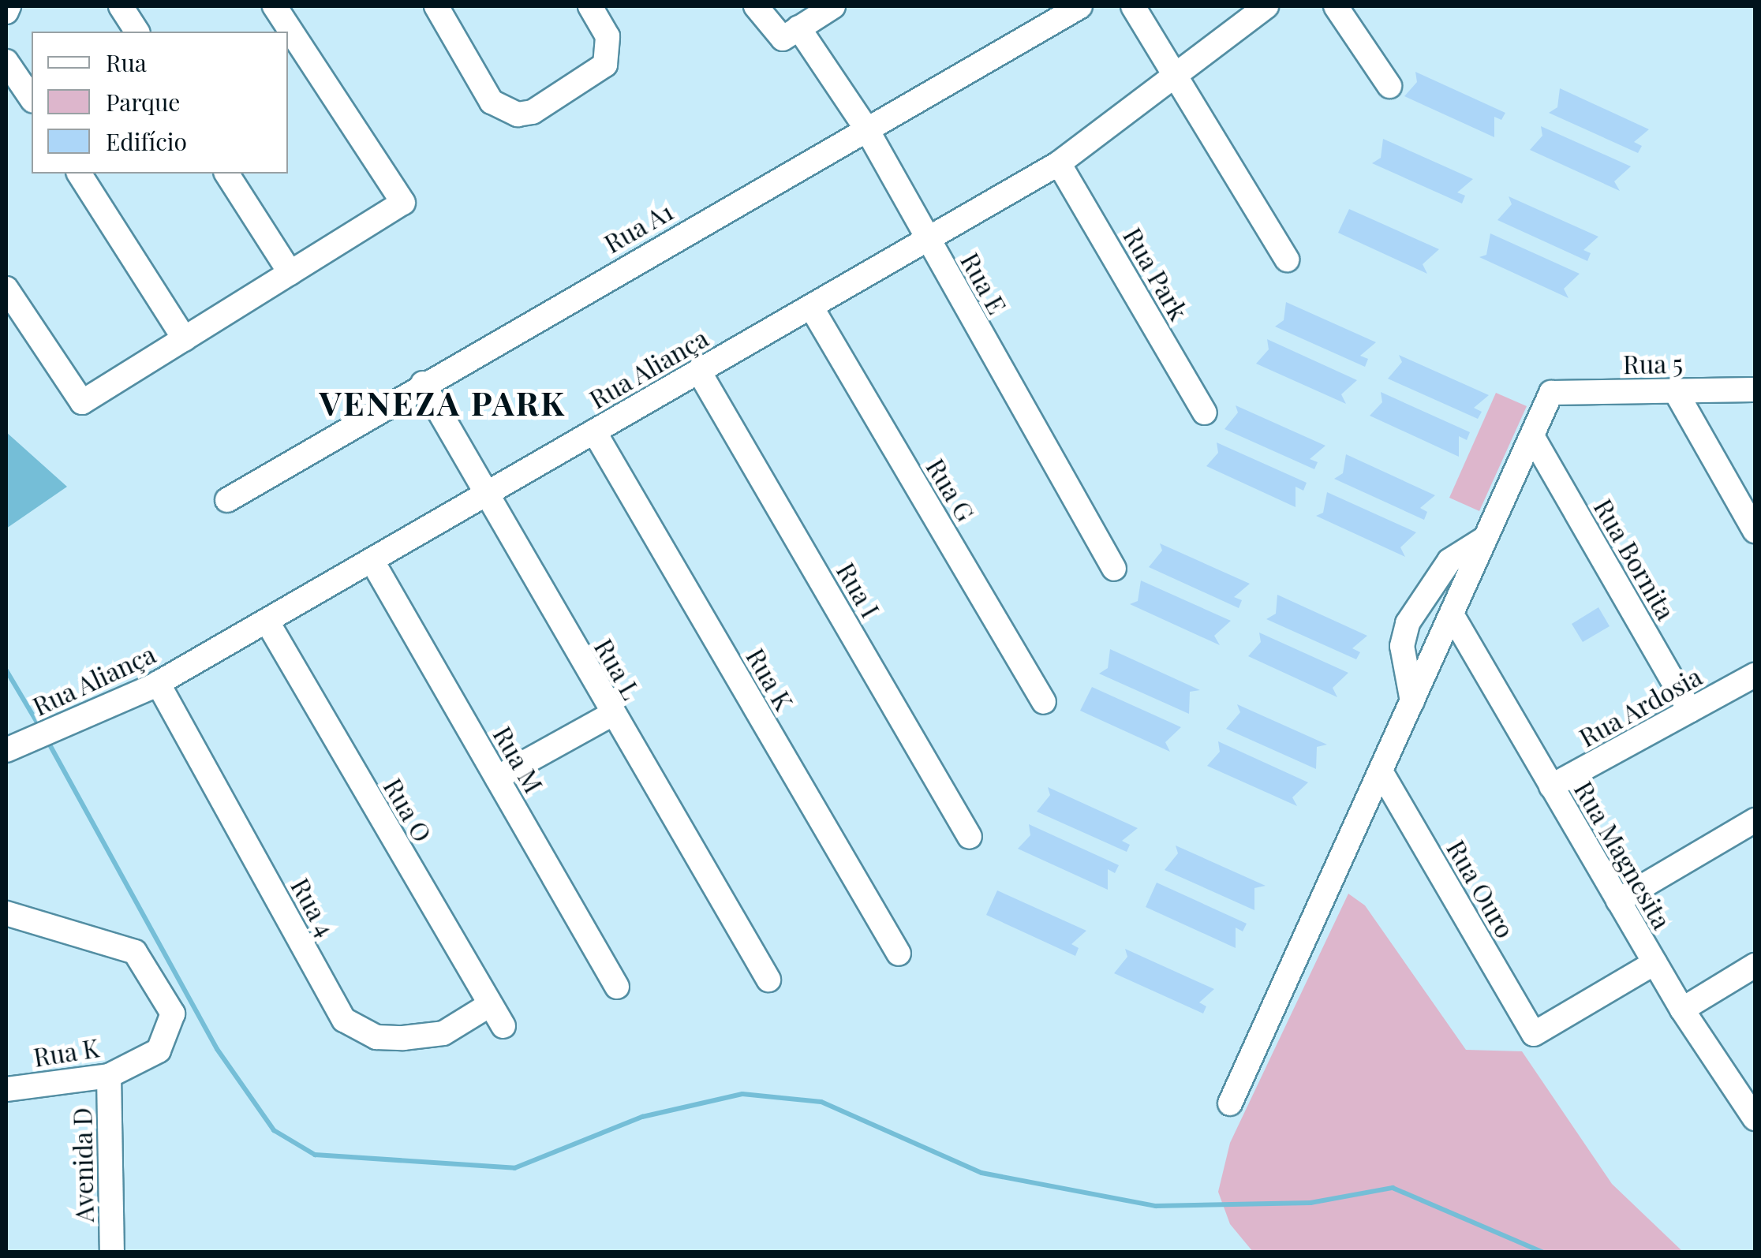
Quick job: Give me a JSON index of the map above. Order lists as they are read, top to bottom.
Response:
{
  "streets": {
    "street": [
      "Rua A1",
      "Rua Park",
      "Rua E",
      "Rua 5",
      "Rua Aliança",
      "Rua G",
      "Rua Bornita",
      "Rua I",
      "Rua L",
      "Rua K",
      "Rua Ardosia",
      "Rua M",
      "Rua O",
      "Rua Magnesita",
      "Rua Ouro",
      "Rua 4",
      "Avenida D"
    ]
  },
  "crossings": [
    ["Rua A1", "Rua E"],
    ["Rua A1", "Rua L"],
    ["Rua Park", "Rua Aliança"],
    ["Rua E", "Rua Aliança"],
    ["Rua 5", "Rua Bornita"],
    ["Rua Aliança", "Rua G"],
    ["Rua Aliança", "Rua I"],
    ["Rua Aliança", "Rua L"],
    ["Rua Aliança", "Rua K"],
    ["Rua Aliança", "Rua M"],
    ["Rua Aliança", "Rua O"],
    ["Rua Aliança", "Rua 4"],
    ["Rua Bornita", "Rua Ardosia"],
    ["Rua K", "Avenida D"],
    ["Rua Ardosia", "Rua Magnesita"],
    ["Rua O", "Rua 4"],
    ["Rua Magnesita", "Rua Ouro"]
  ],
  "districts": ["VENEZA PARK"],
  "legend": ["Rua", "Parque", "Edifício"]
}
